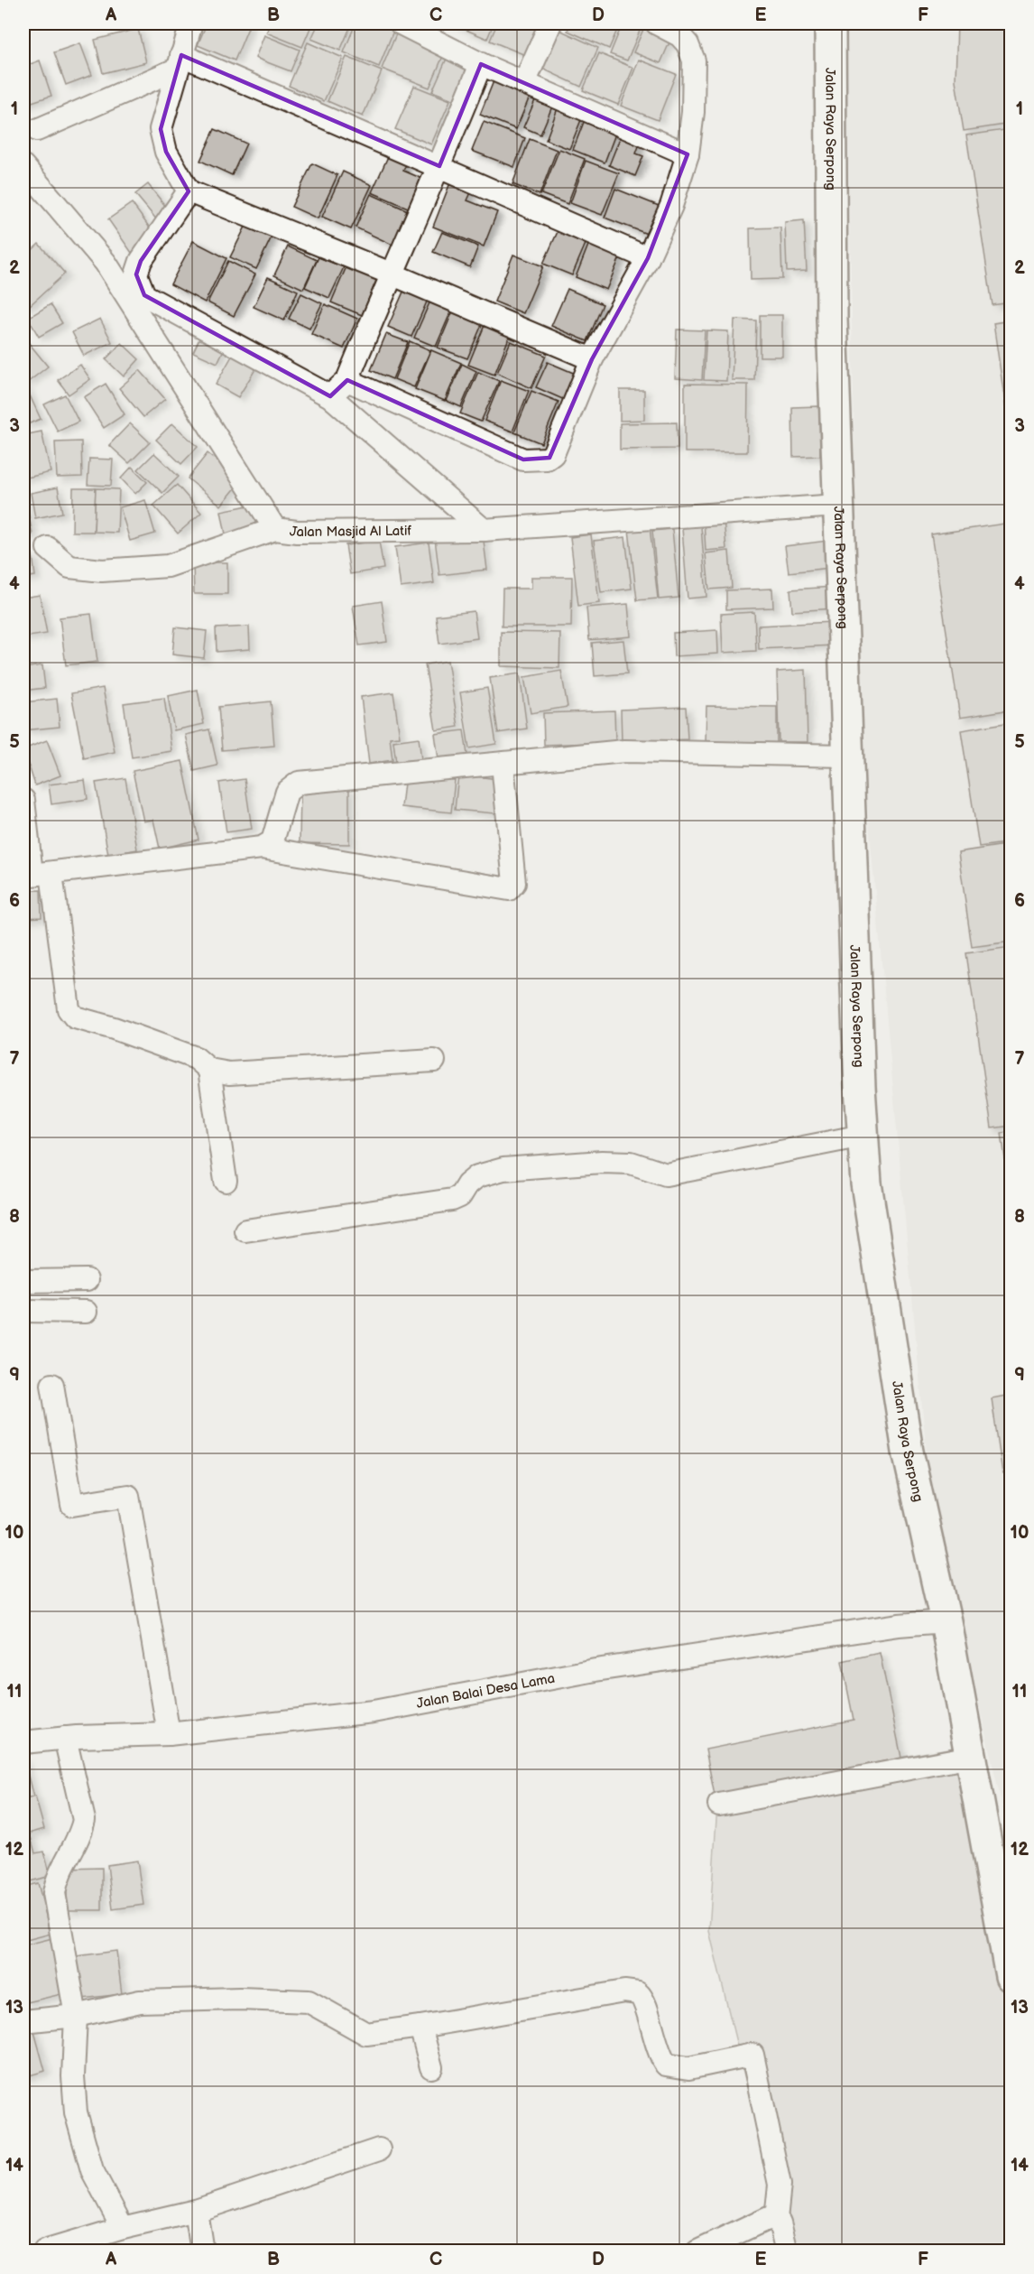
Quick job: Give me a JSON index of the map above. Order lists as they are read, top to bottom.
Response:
{
  "streets": {
    "main road": ["Jalan Raya Serpong"],
    "street": ["Jalan Masjid Al Latif", "Jalan Balai Desa Lama"]
  },
  "crossings": [
    ["Jalan Raya Serpong", "Jalan Masjid Al Latif"],
    ["Jalan Raya Serpong", "Jalan Balai Desa Lama"]
  ],
  "grid": {
    "columns": [
      "A",
      "B",
      "C",
      "D",
      "E",
      "F"
    ],
    "rows": [
      "1",
      "2",
      "3",
      "4",
      "5",
      "6",
      "7",
      "8",
      "9",
      "10",
      "11",
      "12",
      "13",
      "14"
    ]
  }
}
